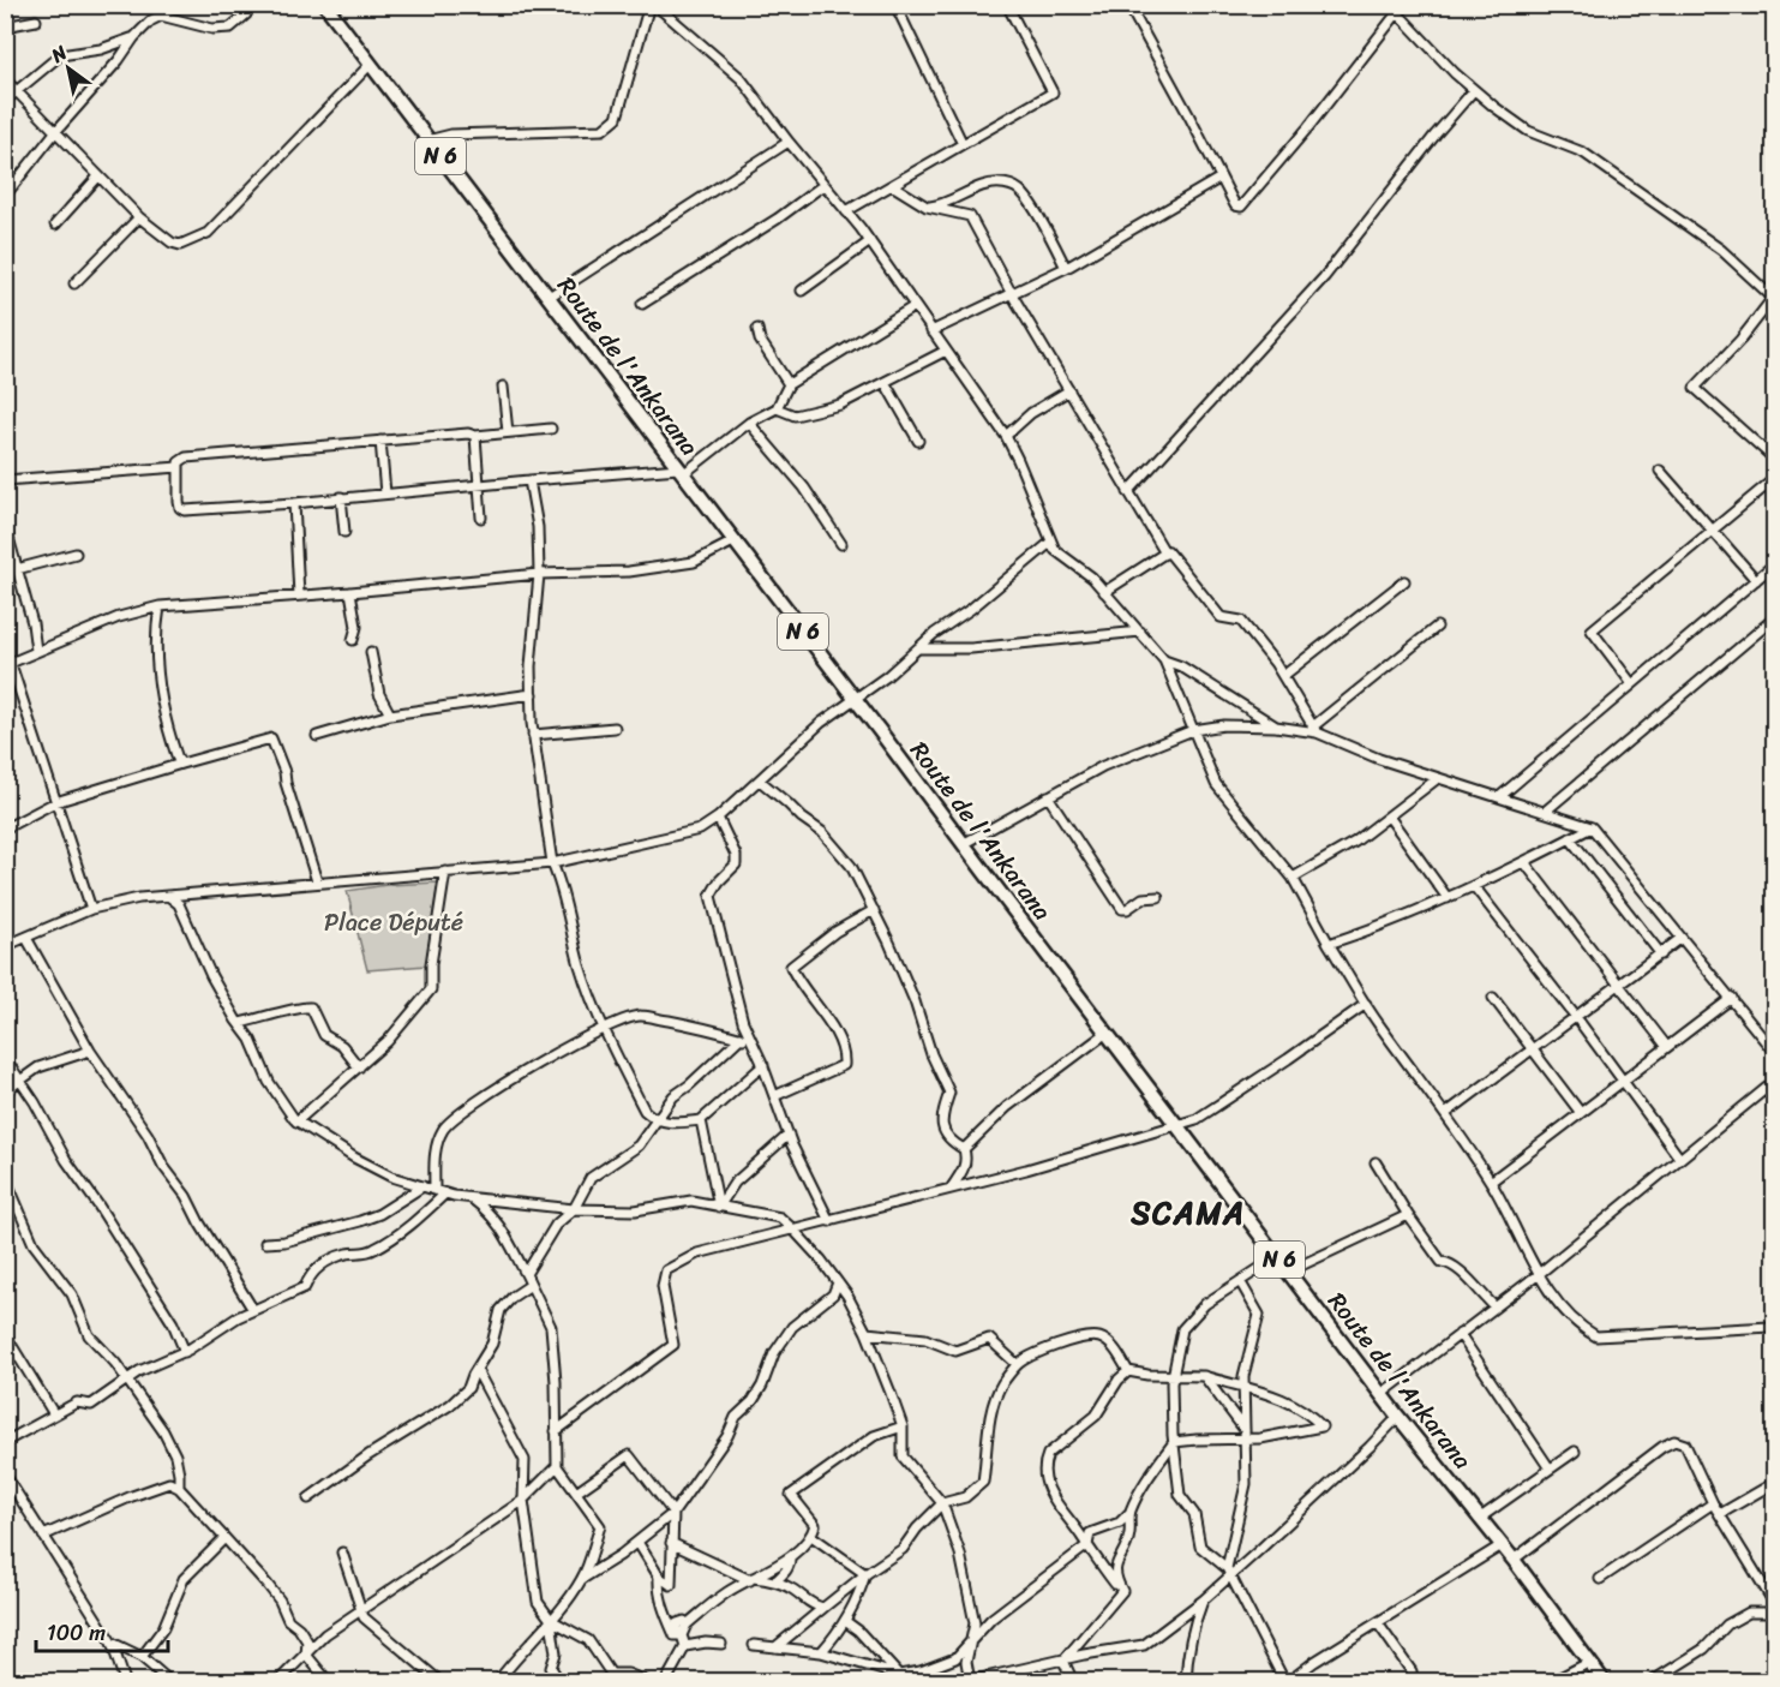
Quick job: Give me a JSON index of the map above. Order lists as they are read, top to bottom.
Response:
{
  "streets": {
    "main road": ["N 6", "Route de l'Ankarana"]
  },
  "districts": ["SCAMA"],
  "parks": ["Place Député"],
  "scale_bar": "100 m",
  "north": "top left"
}
